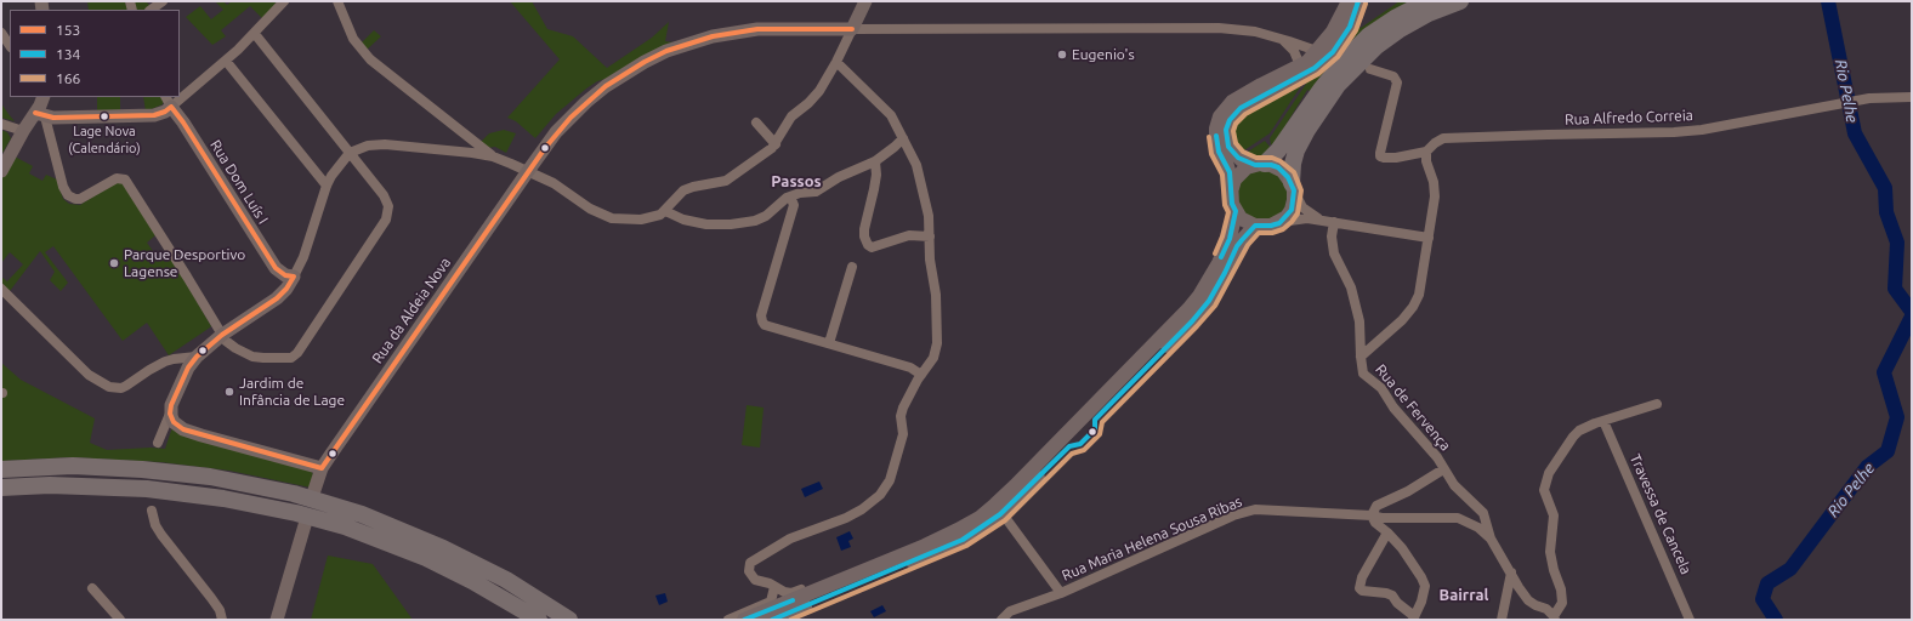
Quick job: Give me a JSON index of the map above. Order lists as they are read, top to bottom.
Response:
{
  "streets": {
    "street": [
      "Rua Alfredo Correia",
      "Rua Dom Luís I",
      "Rua da Aldeia Nova",
      "Rua de Fervença",
      "Travessa de Cancela",
      "Rua Maria Helena Sousa Ribas"
    ]
  },
  "crossings": [
    ["Rua de Fervença", "Rua Maria Helena Sousa Ribas"]
  ],
  "districts": ["Passos", "Bairral"],
  "water": ["Rio Pelhe"],
  "places": [
    "Eugenio's",
    "Lage Nova (Calendário)",
    "Parque Desportivo Lagense",
    "Jardim de Infância de Lage"
  ],
  "lines": ["transit line 134", "transit line 166", "transit line 153"],
  "legend": ["153", "134", "166"]
}
